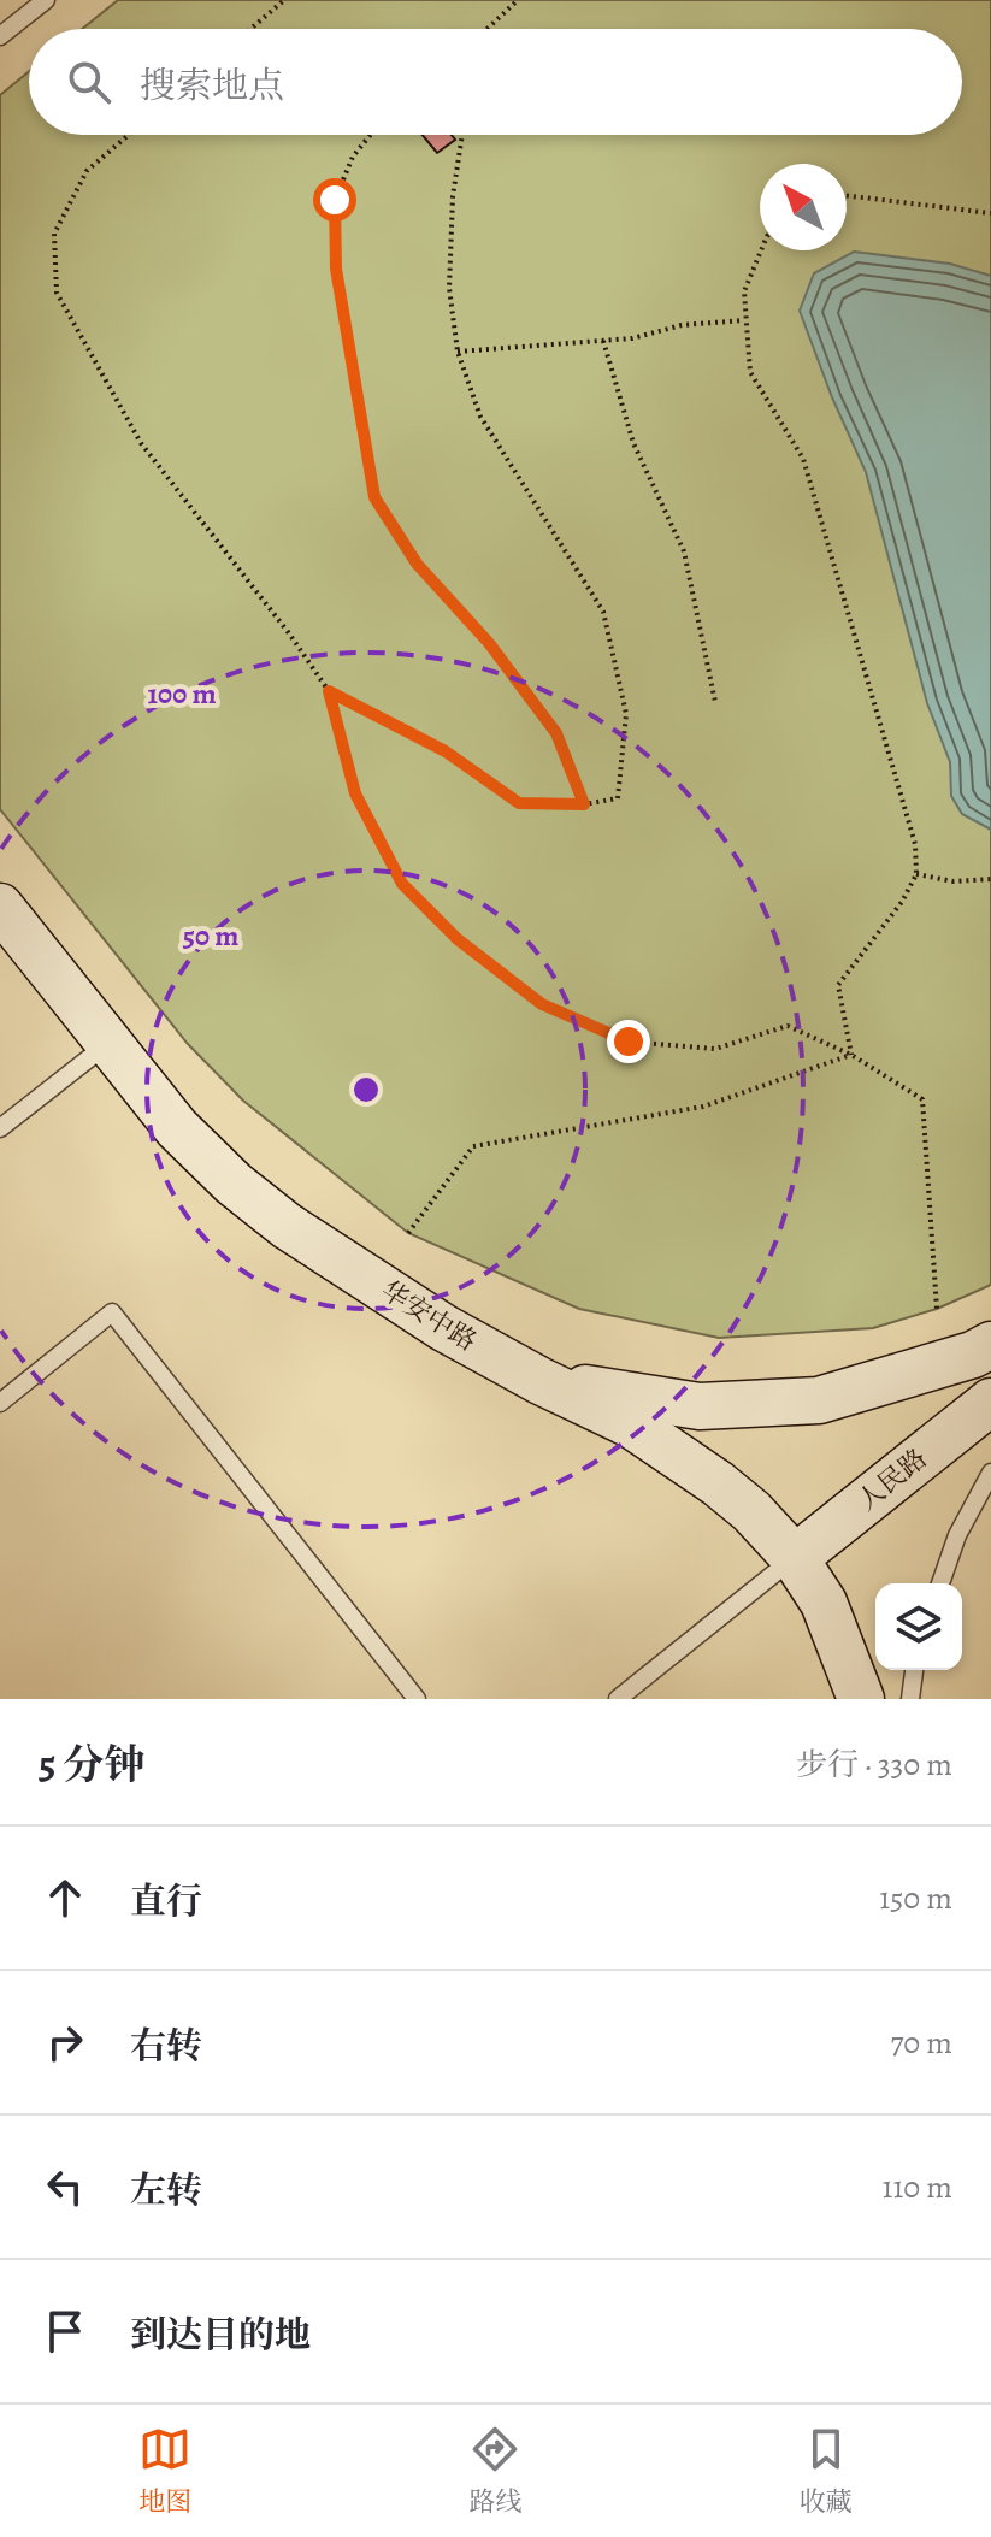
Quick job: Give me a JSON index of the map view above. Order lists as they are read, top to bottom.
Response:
{
  "streets": {
    "street": ["华安中路", "人民路"]
  },
  "crossings": [
    ["华安中路", "人民路"]
  ],
  "north": "top left",
  "page": {
    "search": "搜索地点",
    "heading": ["5 分钟", "步行 · 330 m"],
    "list": [
      ["直行", "150 m"],
      ["右转", "70 m"],
      ["左转", "110 m"],
      "到达目的地"
    ],
    "nav": ["地图", "路线", "收藏"]
  },
  "rings": ["100 m", "50 m"]
}
